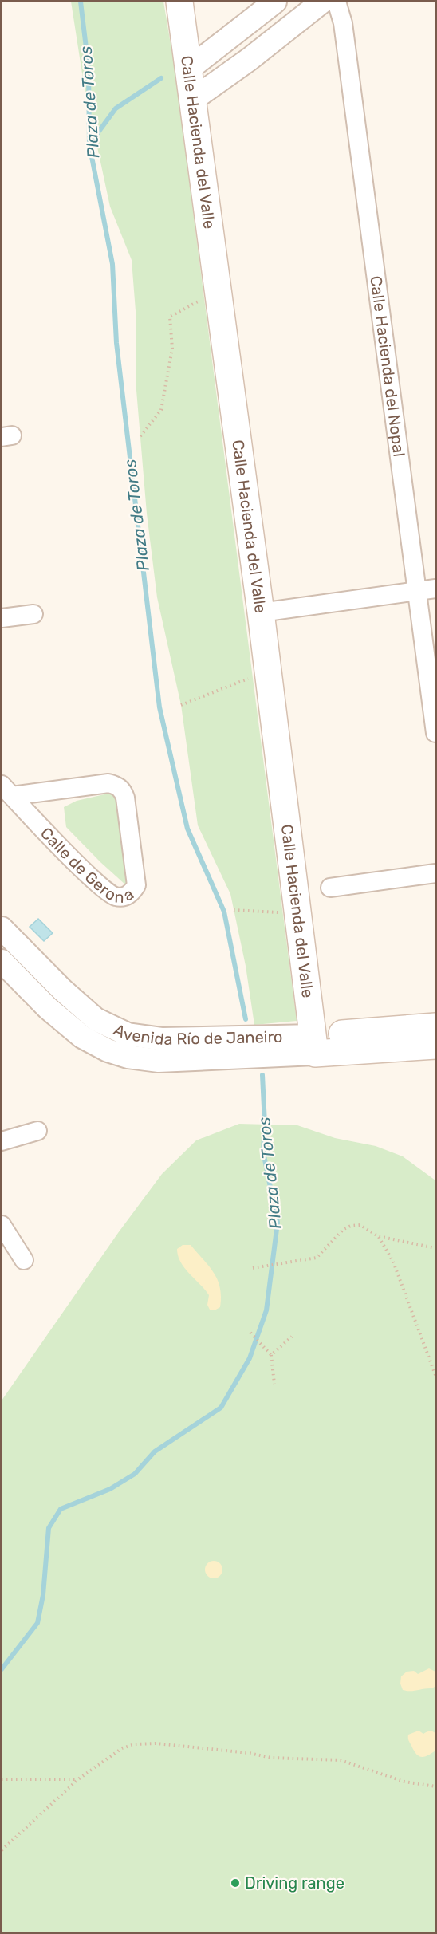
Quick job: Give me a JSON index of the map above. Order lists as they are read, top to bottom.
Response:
{
  "streets": {
    "main road": ["Calle Hacienda del Valle", "Avenida Río de Janeiro"],
    "street": ["Calle Hacienda del Nopal", "Calle de Gerona"]
  },
  "crossings": [
    ["Calle Hacienda del Valle", "Avenida Río de Janeiro"]
  ],
  "water": ["Plaza de Toros"],
  "places": ["Driving range"]
}
